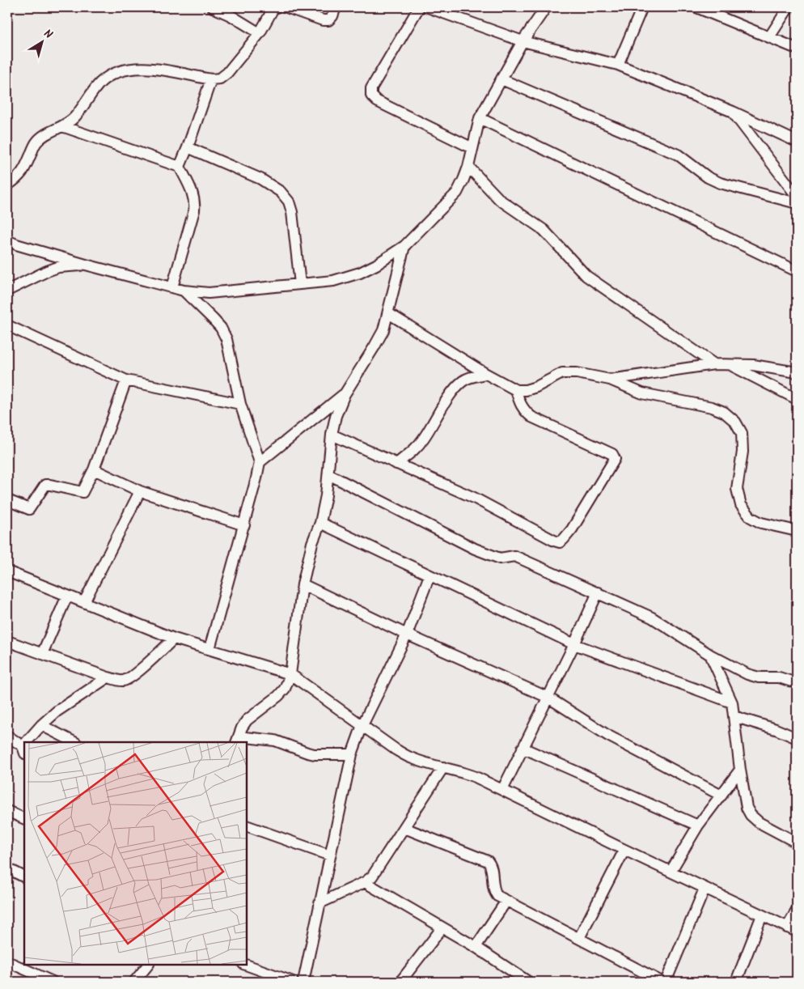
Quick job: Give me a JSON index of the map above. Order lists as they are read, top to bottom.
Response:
{
  "north": "top right"
}
